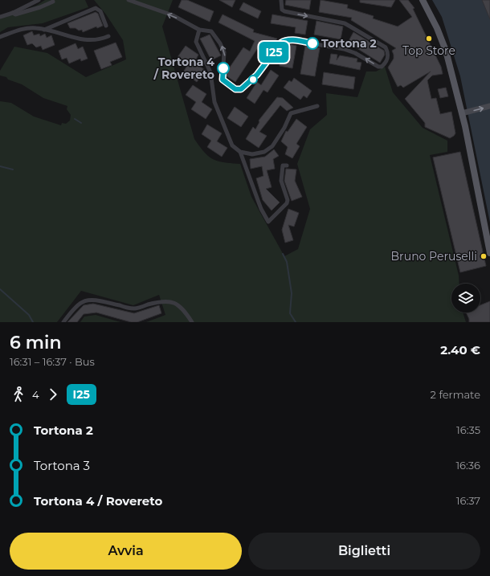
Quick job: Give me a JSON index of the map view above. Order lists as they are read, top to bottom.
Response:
{
  "places": [
    "Top Store",
    "Tortona 2",
    "Tortona 4 / Rovereto",
    "Bruno Peruselli"
  ],
  "lines": ["bus line I25"],
  "page": {
    "on_map": "I25",
    "heading": ["6 min", "16:31 – 16:37 · Bus", "2.40 €"],
    "legs": ["4", "I25", "2 fermate"],
    "list": [
      {
        "name": "Tortona 2",
        "value": "16:35"
      },
      {
        "name": "Tortona 3",
        "value": "16:36"
      },
      {
        "name": "Tortona 4 / Rovereto",
        "value": "16:37"
      }
    ],
    "buttons": ["Avvia", "Biglietti"]
  }
}
